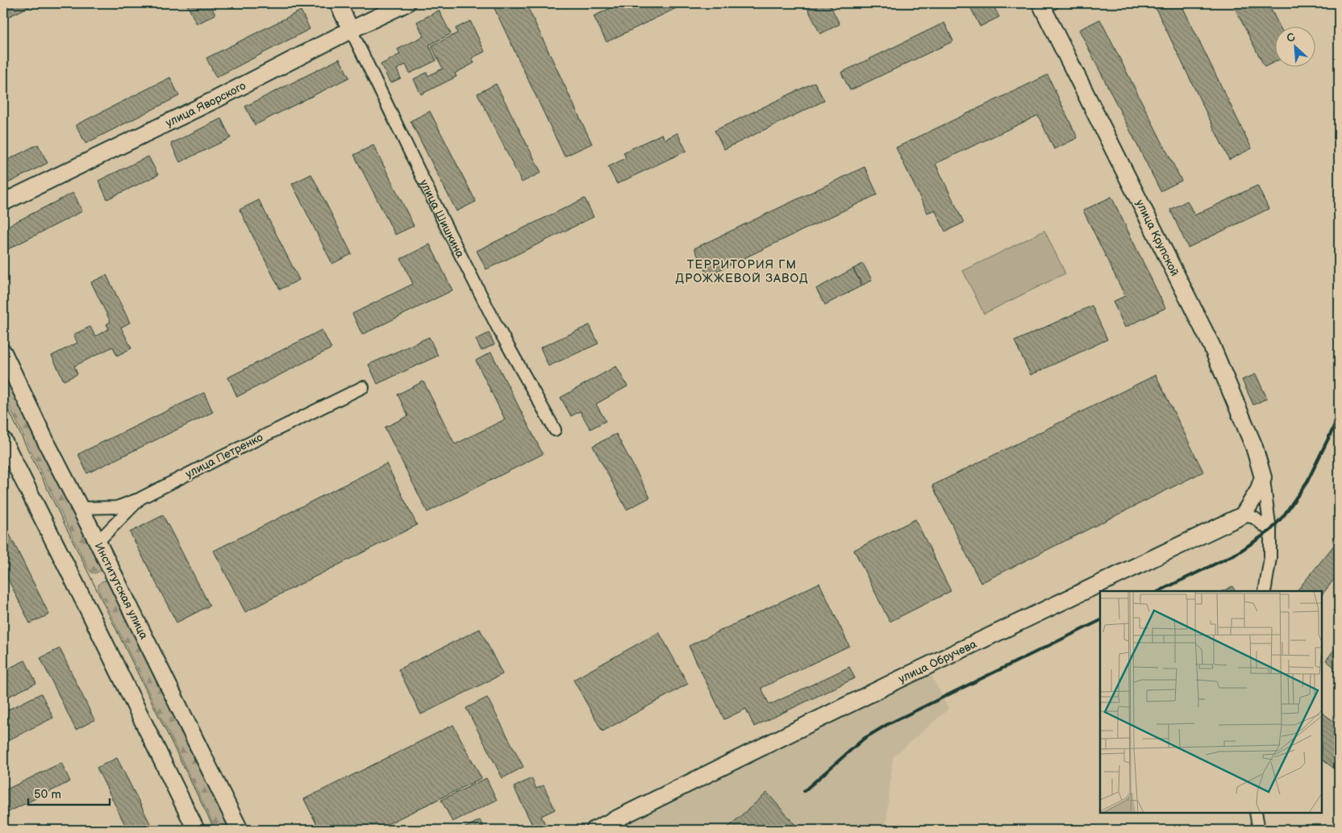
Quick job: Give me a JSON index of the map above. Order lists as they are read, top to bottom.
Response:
{
  "streets": {
    "main road": [
      "улица Яворского",
      "улица Шишкина",
      "улица Крупской",
      "Институтская улица",
      "улица Обручева"
    ],
    "street": ["улица Петренко"]
  },
  "crossings": [
    ["улица Яворского", "улица Шишкина"],
    ["улица Петренко", "Институтская улица"]
  ],
  "districts": ["ТЕРРИТОРИЯ ГМ ДРОЖЖЕВОЙ ЗАВОД"],
  "scale_bar": "50 m",
  "north": "top left"
}
